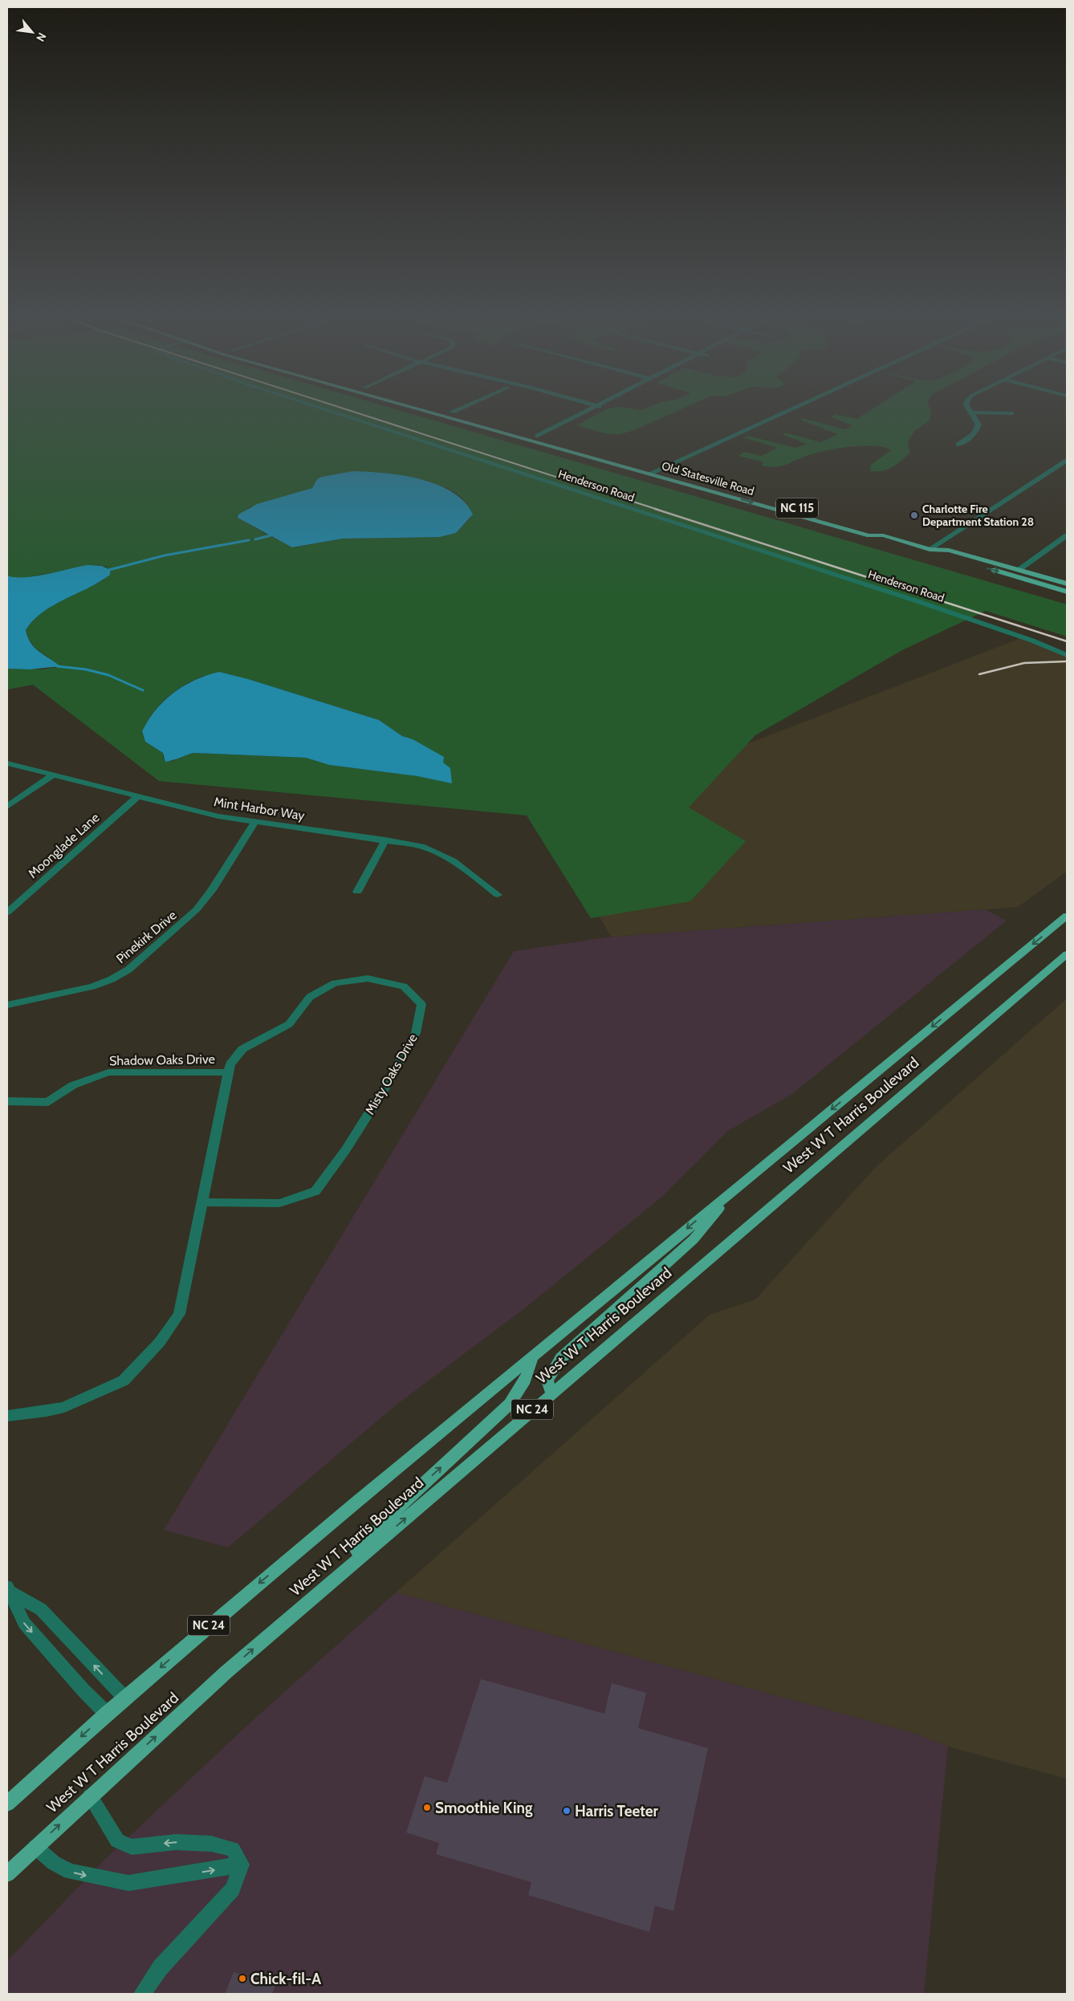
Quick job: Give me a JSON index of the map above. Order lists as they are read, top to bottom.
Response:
{
  "streets": {
    "main road": [
      "Old Statesville Road",
      "NC 115",
      "West W T Harris Boulevard",
      "NC 24"
    ],
    "street": [
      "Henderson Road",
      "Mint Harbor Way",
      "Moonglade Lane",
      "Pinekirk Drive",
      "Shadow Oaks Drive",
      "Misty Oaks Drive"
    ]
  },
  "crossings": [
    ["Mint Harbor Way", "Moonglade Lane"],
    ["Mint Harbor Way", "Pinekirk Drive"],
    ["Shadow Oaks Drive", "Misty Oaks Drive"]
  ],
  "places": [
    "Charlotte Fire Department Station 28",
    "Smoothie King",
    "Harris Teeter",
    "Chick-fil-A"
  ],
  "north": "bottom right"
}
